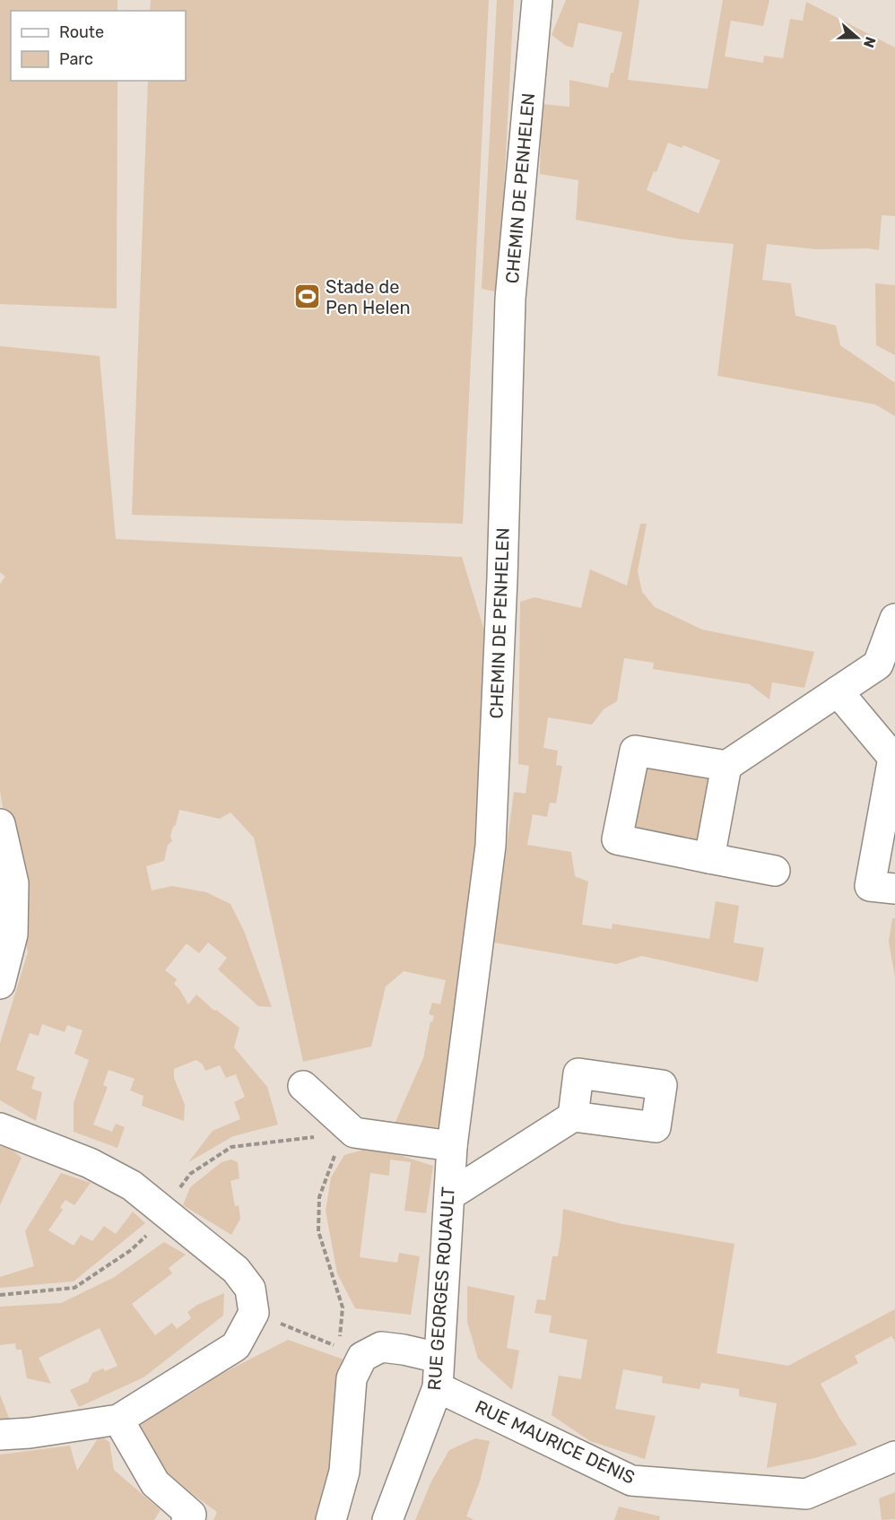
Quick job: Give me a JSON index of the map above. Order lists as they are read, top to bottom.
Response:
{
  "streets": {
    "street": ["CHEMIN DE PENHELEN", "RUE GEORGES ROUAULT", "RUE MAURICE DENIS"]
  },
  "crossings": [
    ["CHEMIN DE PENHELEN", "RUE GEORGES ROUAULT"],
    ["RUE GEORGES ROUAULT", "RUE MAURICE DENIS"]
  ],
  "places": {
    "sports": ["Stade de Pen Helen"]
  },
  "legend": ["Route", "Parc"],
  "north": "right"
}
